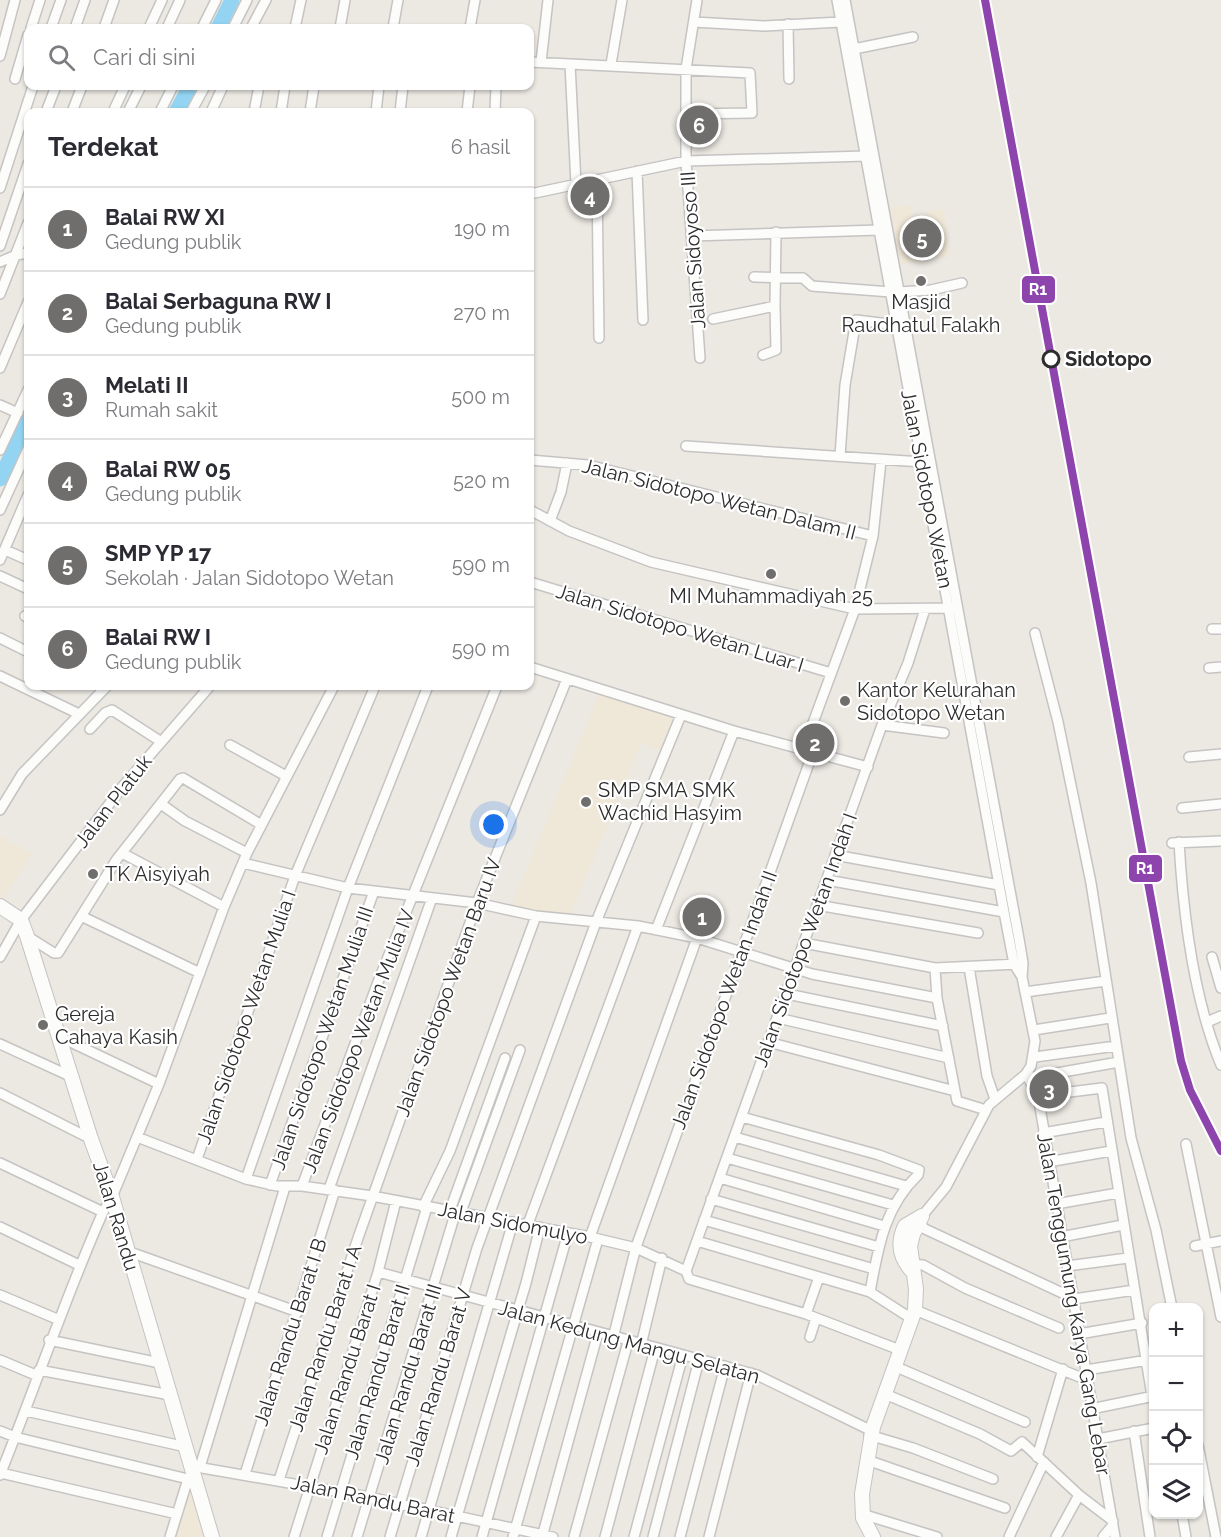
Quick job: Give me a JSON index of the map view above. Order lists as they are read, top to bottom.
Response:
{
  "streets": {
    "street": [
      "Jalan Sidoyoso III",
      "Jalan Sidotopo Wetan",
      "Jalan Sidotopo Wetan Dalam II",
      "Jalan Sidotopo Wetan Luar I",
      "Jalan Platuk",
      "Jalan Sidotopo Wetan Indah I",
      "Jalan Sidotopo Wetan Baru IV",
      "Jalan Sidotopo Wetan Indah II",
      "Jalan Sidotopo Wetan Mulia I",
      "Jalan Sidotopo Wetan Mulia III",
      "Jalan Sidotopo Wetan Mulia IV",
      "Jalan Randu",
      "Jalan Sidomulyo",
      "Jalan Tenggumung Karya Gang Lebar",
      "Jalan Randu Barat I B",
      "Jalan Randu Barat I A",
      "Jalan Kedung Mangu Selatan",
      "Jalan Randu Barat I",
      "Jalan Randu Barat II",
      "Jalan Randu Barat III",
      "Jalan Randu Barat V",
      "Jalan Randu Barat"
    ]
  },
  "crossings": [
    ["Jalan Sidotopo Wetan Dalam II", "Jalan Sidotopo Wetan Indah II"],
    ["Jalan Sidotopo Wetan Luar I", "Jalan Sidotopo Wetan Indah II"],
    ["Jalan Platuk", "Jalan Randu"],
    ["Jalan Sidotopo Wetan Indah I", "Jalan Sidomulyo"],
    ["Jalan Sidotopo Wetan Baru IV", "Jalan Sidomulyo"],
    ["Jalan Sidotopo Wetan Baru IV", "Jalan Randu Barat I A"],
    ["Jalan Sidotopo Wetan Indah II", "Jalan Sidomulyo"],
    ["Jalan Sidotopo Wetan Indah II", "Jalan Kedung Mangu Selatan"],
    ["Jalan Sidotopo Wetan Mulia I", "Jalan Sidotopo Wetan Mulia III"],
    ["Jalan Sidotopo Wetan Mulia I", "Jalan Sidotopo Wetan Mulia IV"],
    ["Jalan Sidotopo Wetan Mulia I", "Jalan Sidomulyo"],
    ["Jalan Sidotopo Wetan Mulia I", "Jalan Randu Barat I B"],
    ["Jalan Randu", "Jalan Randu Barat"],
    ["Jalan Sidomulyo", "Jalan Randu Barat I B"],
    ["Jalan Sidomulyo", "Jalan Randu Barat I A"],
    ["Jalan Sidomulyo", "Jalan Randu Barat I"],
    ["Jalan Sidomulyo", "Jalan Randu Barat II"],
    ["Jalan Sidomulyo", "Jalan Randu Barat III"],
    ["Jalan Sidomulyo", "Jalan Randu Barat V"],
    ["Jalan Randu Barat I B", "Jalan Randu Barat"],
    ["Jalan Randu Barat I A", "Jalan Randu Barat"],
    ["Jalan Kedung Mangu Selatan", "Jalan Randu Barat I"],
    ["Jalan Kedung Mangu Selatan", "Jalan Randu Barat II"],
    ["Jalan Kedung Mangu Selatan", "Jalan Randu Barat III"],
    ["Jalan Kedung Mangu Selatan", "Jalan Randu Barat V"],
    ["Jalan Randu Barat I", "Jalan Randu Barat"],
    ["Jalan Randu Barat II", "Jalan Randu Barat"],
    ["Jalan Randu Barat III", "Jalan Randu Barat"],
    ["Jalan Randu Barat V", "Jalan Randu Barat"]
  ],
  "places": [
    "Masjid Raudhatul Falakh",
    "Sidotopo",
    "MI Muhammadiyah 25",
    "Kantor Kelurahan Sidotopo Wetan",
    "SMP SMA SMK Wachid Hasyim",
    "TK Aisyiyah",
    "Gereja Cahaya Kasih"
  ],
  "lines": ["transit line R1"],
  "page": {
    "search": "Cari di sini",
    "pins": [
      "6",
      "4",
      "5",
      "2",
      "1",
      "3"
    ],
    "heading": ["Terdekat", "6 hasil"],
    "list": [
      {
        "mark": "1",
        "name": "Balai RW XI",
        "note": "Gedung publik",
        "value": "190 m"
      },
      {
        "mark": "2",
        "name": "Balai Serbaguna RW I",
        "note": "Gedung publik",
        "value": "270 m"
      },
      {
        "mark": "3",
        "name": "Melati II",
        "note": "Rumah sakit",
        "value": "500 m"
      },
      {
        "mark": "4",
        "name": "Balai RW 05",
        "note": "Gedung publik",
        "value": "520 m"
      },
      {
        "mark": "5",
        "name": "SMP YP 17",
        "note": "Sekolah · Jalan Sidotopo Wetan",
        "value": "590 m"
      },
      {
        "mark": "6",
        "name": "Balai RW I",
        "note": "Gedung publik",
        "value": "590 m"
      }
    ],
    "map_buttons": ["+", "−"]
  }
}
